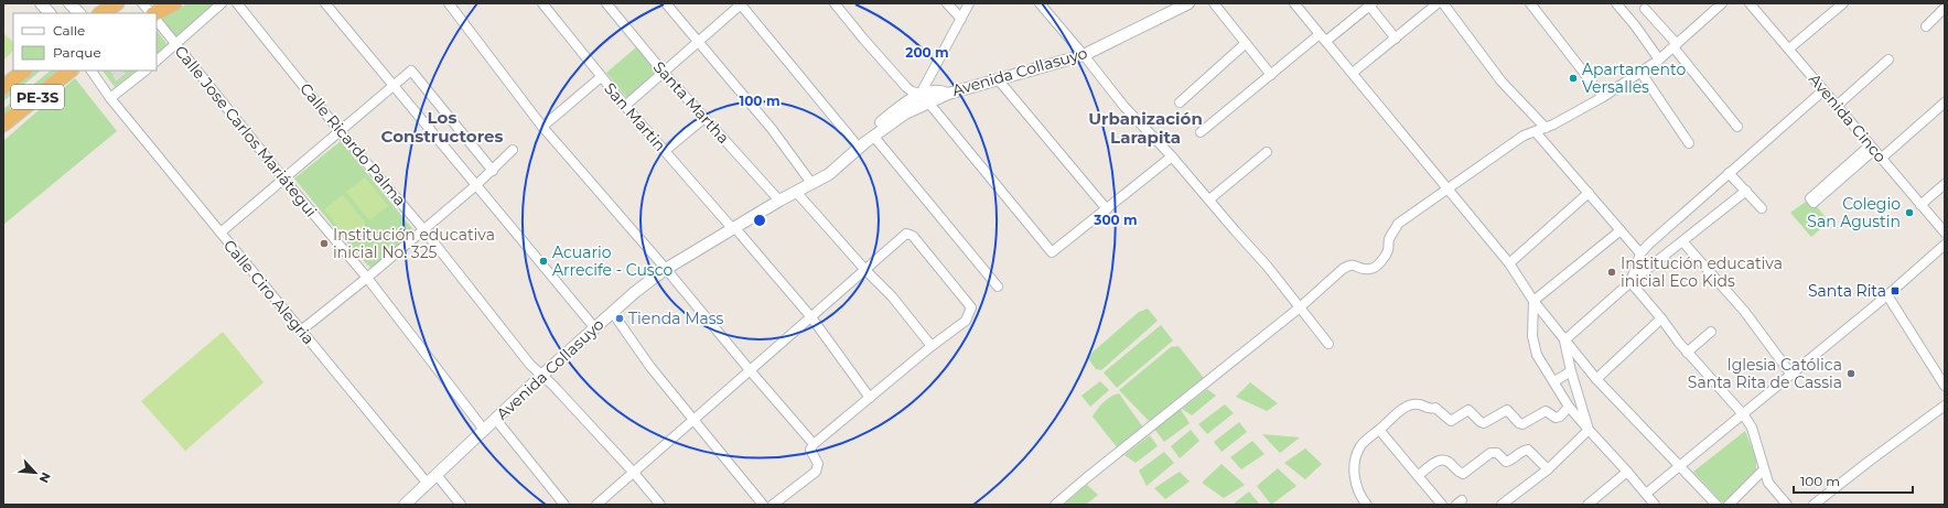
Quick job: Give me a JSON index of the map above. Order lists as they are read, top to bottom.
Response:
{
  "streets": {
    "highway": ["PE-3S"],
    "street": [
      "Avenida Collasuyo",
      "Santa Martha",
      "San Martin",
      "Avenida Cinco",
      "Calle Jose Carlos Mariátegui",
      "Calle Ricardo Palma",
      "Calle Ciro Alegria"
    ]
  },
  "crossings": [
    ["Avenida Collasuyo", "Santa Martha"],
    ["Avenida Collasuyo", "San Martin"],
    ["Avenida Collasuyo", "Calle Jose Carlos Mariátegui"],
    ["Avenida Collasuyo", "Calle Ricardo Palma"],
    ["Avenida Collasuyo", "Calle Ciro Alegria"]
  ],
  "districts": ["Los Constructores", "Urbanización Larapita"],
  "places": {
    "other": [
      "Apartamento Versalles",
      "Colegio San Agustin",
      "Institución educativa inicial No. 325",
      "Acuario Arrecife - Cusco",
      "Institución educativa inicial Eco Kids",
      "Tienda Mass",
      "Iglesia Católica Santa Rita de Cassia"
    ],
    "transit": ["Santa Rita"]
  },
  "legend": ["Calle", "Parque"],
  "scale_bar": "100 m",
  "north": "bottom right",
  "rings": ["200 m", "100 m", "300 m"]
}
